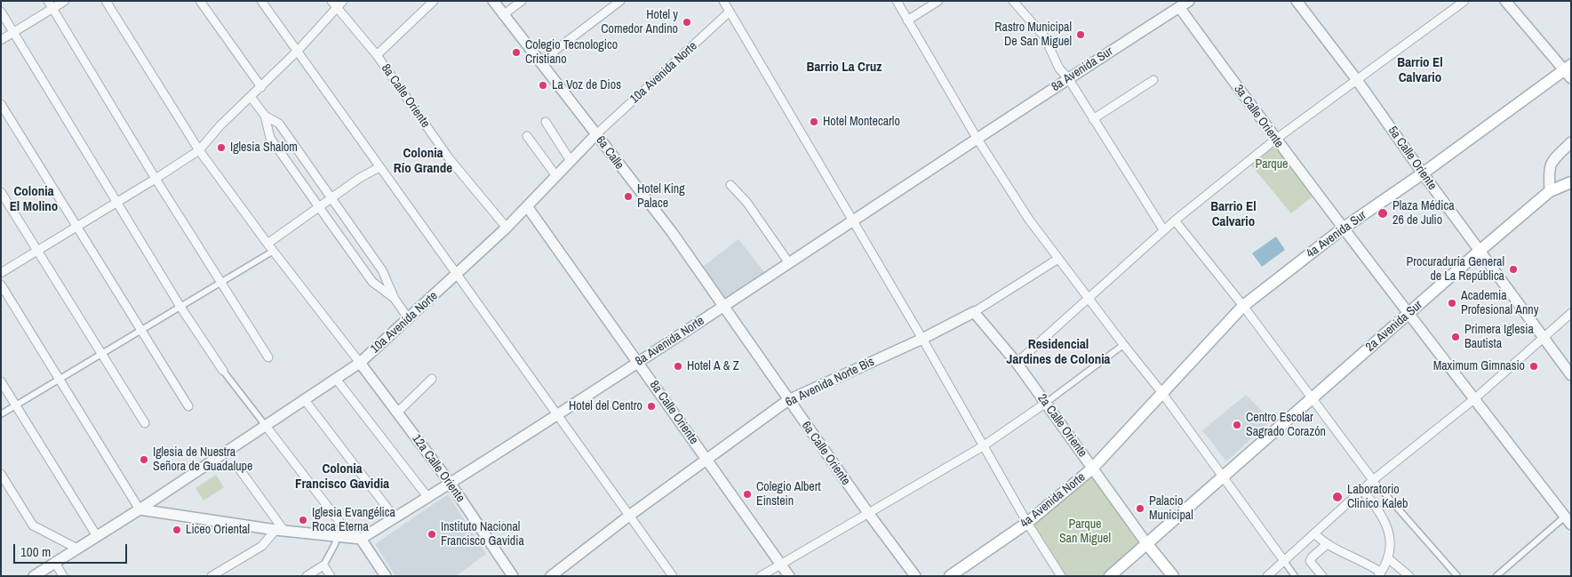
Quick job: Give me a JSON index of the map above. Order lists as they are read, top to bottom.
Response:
{
  "streets": {
    "main road": [
      "4a Avenida Sur",
      "2a Avenida Sur",
      "2a Calle Oriente",
      "4a Avenida Norte"
    ],
    "street": [
      "8a Avenida Sur",
      "10a Avenida Norte",
      "8a Calle Oriente",
      "3a Calle Oriente",
      "6a Calle",
      "5a Calle Oriente",
      "8a Avenida Norte",
      "6a Avenida Norte Bis",
      "6a Calle Oriente",
      "12a Calle Oriente"
    ]
  },
  "crossings": [
    ["8a Avenida Sur", "3a Calle Oriente"],
    ["8a Avenida Sur", "8a Avenida Norte"],
    ["10a Avenida Norte", "8a Calle Oriente"],
    ["10a Avenida Norte", "6a Calle"],
    ["10a Avenida Norte", "12a Calle Oriente"],
    ["8a Calle Oriente", "8a Avenida Norte"],
    ["8a Calle Oriente", "6a Avenida Norte Bis"],
    ["3a Calle Oriente", "4a Avenida Sur"],
    ["3a Calle Oriente", "2a Avenida Sur"],
    ["6a Calle", "8a Avenida Norte"],
    ["6a Calle", "6a Calle Oriente"],
    ["5a Calle Oriente", "4a Avenida Sur"],
    ["5a Calle Oriente", "2a Avenida Sur"],
    ["4a Avenida Sur", "4a Avenida Norte"],
    ["8a Avenida Norte", "6a Calle Oriente"],
    ["8a Avenida Norte", "12a Calle Oriente"],
    ["6a Avenida Norte Bis", "2a Calle Oriente"],
    ["6a Avenida Norte Bis", "6a Calle Oriente"],
    ["2a Calle Oriente", "4a Avenida Norte"]
  ],
  "districts": [
    "Barrio El Calvario",
    "Barrio La Cruz",
    "Colonia Río Grande",
    "Colonia El Molino",
    "Barrio El Calvario",
    "Residencial Jardines de Colonia",
    "Colonia Francisco Gavidia"
  ],
  "parks": ["Parque", "Parque San Miguel"],
  "places": [
    "Hotel y Comedor Andino",
    "Rastro Municipal De San Miguel",
    "Colegio Tecnologico Cristiano",
    "La Voz de Dios",
    "Hotel Montecarlo",
    "Iglesia Shalom",
    "Hotel King Palace",
    "Plaza Médica 26 de Julio",
    "Procuraduría General de La República",
    "Academia Profesional Anny",
    "Primera Iglesia Bautista",
    "Hotel A & Z",
    "Maximum Gimnasio",
    "Hotel del Centro",
    "Centro Escolar Sagrado Corazón",
    "Iglesia de Nuestra Señora de Guadalupe",
    "Colegio Albert Einstein",
    "Laboratorio Clinico Kaleb",
    "Palacio Municipal",
    "Iglesia Evangélica Roca Eterna",
    "Liceo Oriental",
    "Instituto Nacional Francisco Gavidia"
  ],
  "scale_bar": "100 m"
}
